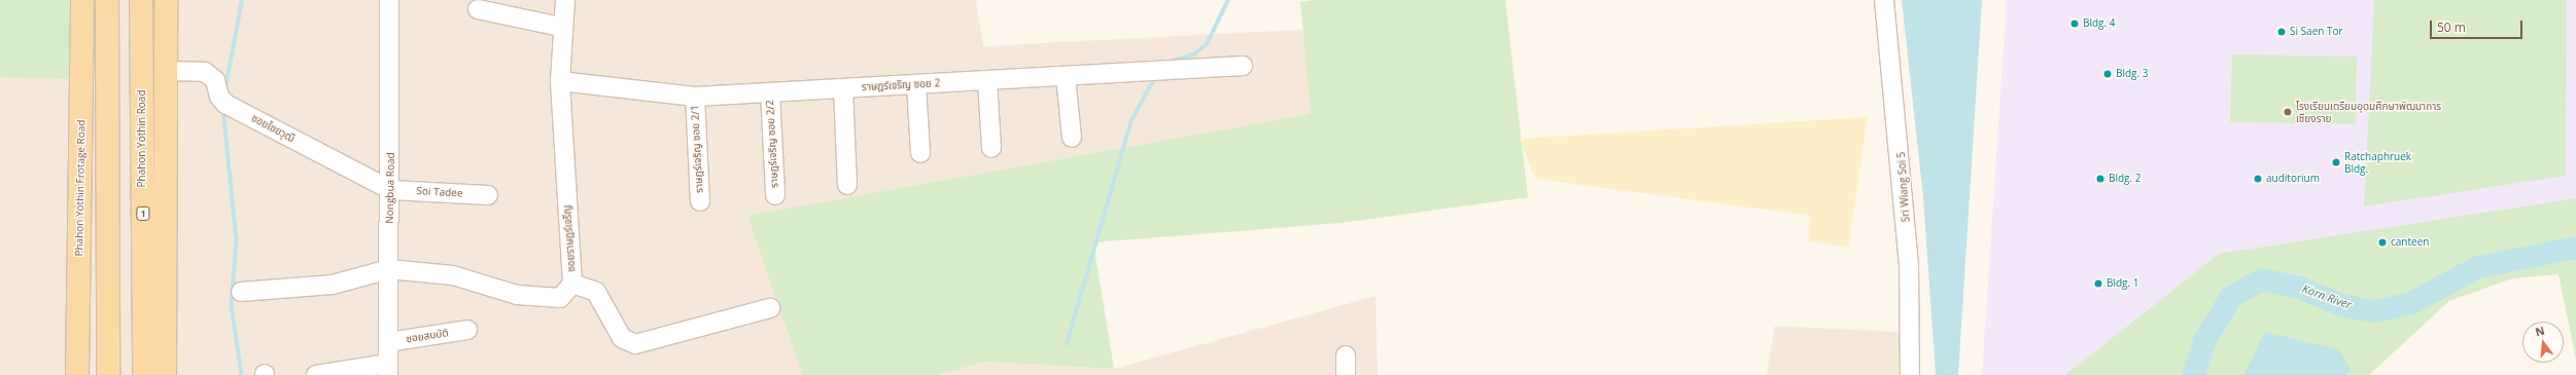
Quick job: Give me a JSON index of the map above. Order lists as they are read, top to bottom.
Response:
{
  "streets": {
    "main road": ["Phahon Yothin Road", "Phahon Yothin Frotage Road", "1"],
    "street": [
      "ราษฎร์เจริญ ซอย 2",
      "ซอยไชยวุฒิ",
      "ราษฎร์เจริญ ซอย 2/2",
      "ราษฎร์เจริญ ซอย 2/1",
      "Sri Wiang Soi 5",
      "Nongbua Road",
      "Soi Tadee",
      "ซอยราษฎร์เจริญ",
      "ซอยสมบัติ"
    ]
  },
  "crossings": [
    ["ราษฎร์เจริญ ซอย 2", "ราษฎร์เจริญ ซอย 2/2"],
    ["ราษฎร์เจริญ ซอย 2", "ราษฎร์เจริญ ซอย 2/1"],
    ["ราษฎร์เจริญ ซอย 2", "ซอยราษฎร์เจริญ"],
    ["ซอยไชยวุฒิ", "Nongbua Road"],
    ["ซอยไชยวุฒิ", "Soi Tadee"],
    ["ซอยไชยวุฒิ", "1"],
    ["Nongbua Road", "Soi Tadee"],
    ["Nongbua Road", "ซอยราษฎร์เจริญ"],
    ["Nongbua Road", "ซอยสมบัติ"]
  ],
  "water": ["Korn River"],
  "places": [
    "Bldg. 4",
    "Si Saen Tor",
    "Bldg. 3",
    "โรงเรียนเตรียมอุดมศึกษาพัฒนาการ เชียงราย",
    "Ratchaphruek Bldg.",
    "Bldg. 2",
    "auditorium",
    "canteen",
    "Bldg. 1"
  ],
  "scale_bar": "50 m",
  "north": "top"
}
